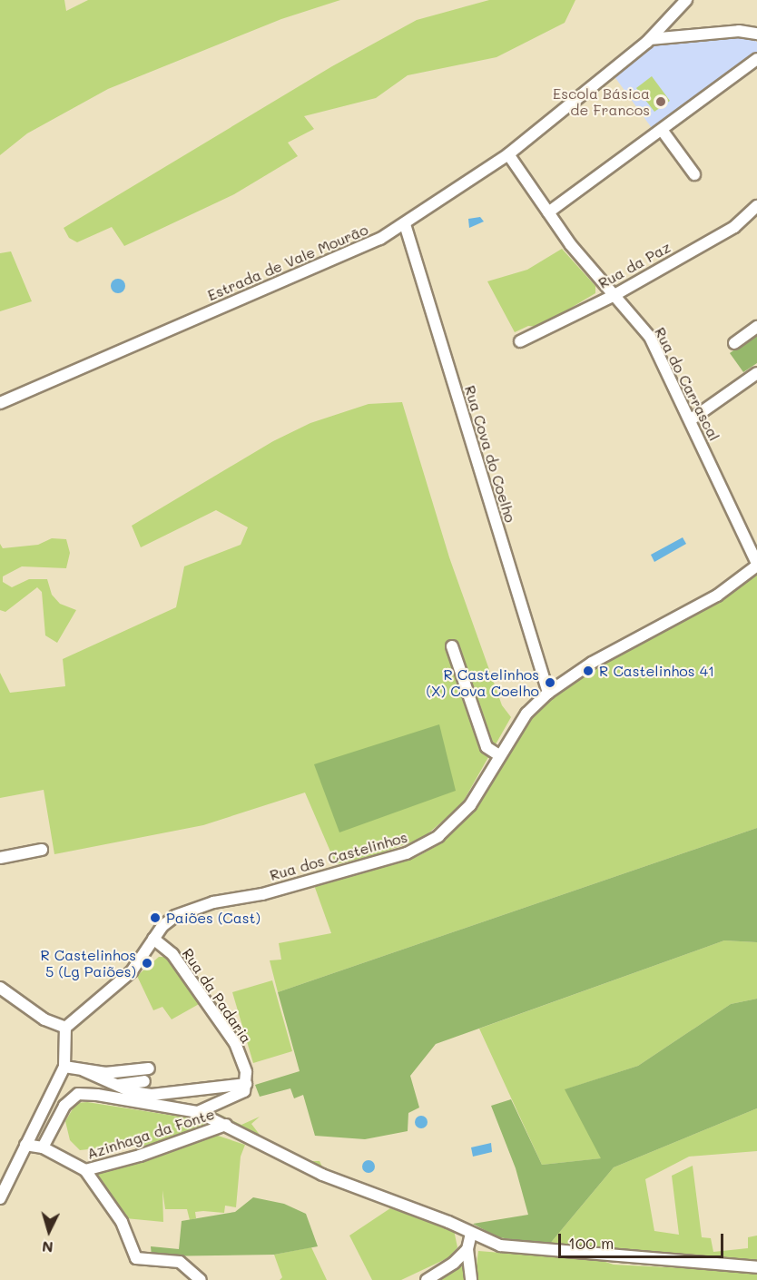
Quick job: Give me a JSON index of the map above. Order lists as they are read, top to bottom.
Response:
{
  "streets": {
    "street": [
      "Estrada de Vale Mourão",
      "Rua da Paz",
      "Rua do Carrascal",
      "Rua Cova do Coelho",
      "Rua dos Castelinhos",
      "Rua da Padaria",
      "Azinhaga da Fonte"
    ]
  },
  "crossings": [
    ["Estrada de Vale Mourão", "Rua do Carrascal"],
    ["Estrada de Vale Mourão", "Rua Cova do Coelho"],
    ["Rua da Paz", "Rua do Carrascal"],
    ["Rua do Carrascal", "Rua dos Castelinhos"],
    ["Rua Cova do Coelho", "Rua dos Castelinhos"],
    ["Rua dos Castelinhos", "Rua da Padaria"]
  ],
  "places": [
    "Escola Básica de Francos",
    "R Castelinhos 41",
    "R Castelinhos (X) Cova Coelho",
    "Paiões (Cast)",
    "R Castelinhos 5 (Lg Paiões)"
  ],
  "scale_bar": "100 m",
  "north": "bottom"
}
